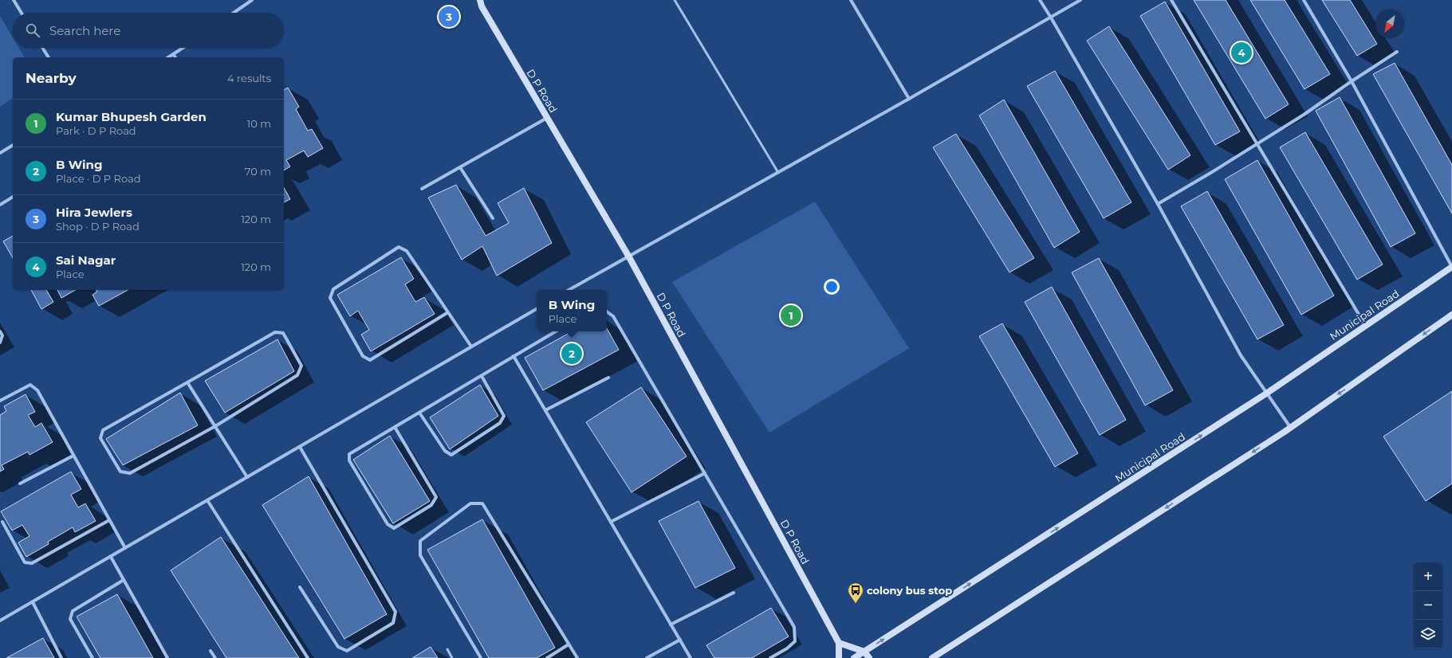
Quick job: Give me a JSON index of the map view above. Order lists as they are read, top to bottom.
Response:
{
  "streets": {
    "street": ["D P Road", "Municipal Road"]
  },
  "places": {
    "bus stop": ["colony bus stop"]
  },
  "north": "bottom left",
  "page": {
    "pins": [
      "3",
      "4",
      "1",
      "2"
    ],
    "search": "Search here",
    "heading": ["Nearby", "4 results"],
    "list": [
      {
        "mark": "1",
        "name": "Kumar Bhupesh Garden",
        "note": "Park · D P Road",
        "value": "10 m"
      },
      {
        "mark": "2",
        "name": "B Wing",
        "note": "Place · D P Road",
        "value": "70 m"
      },
      {
        "mark": "3",
        "name": "Hira Jewlers",
        "note": "Shop · D P Road",
        "value": "120 m"
      },
      {
        "mark": "4",
        "name": "Sai Nagar",
        "note": "Place",
        "value": "120 m"
      }
    ],
    "popup": ["B Wing", "Place"],
    "map_buttons": ["+", "−"]
  }
}
